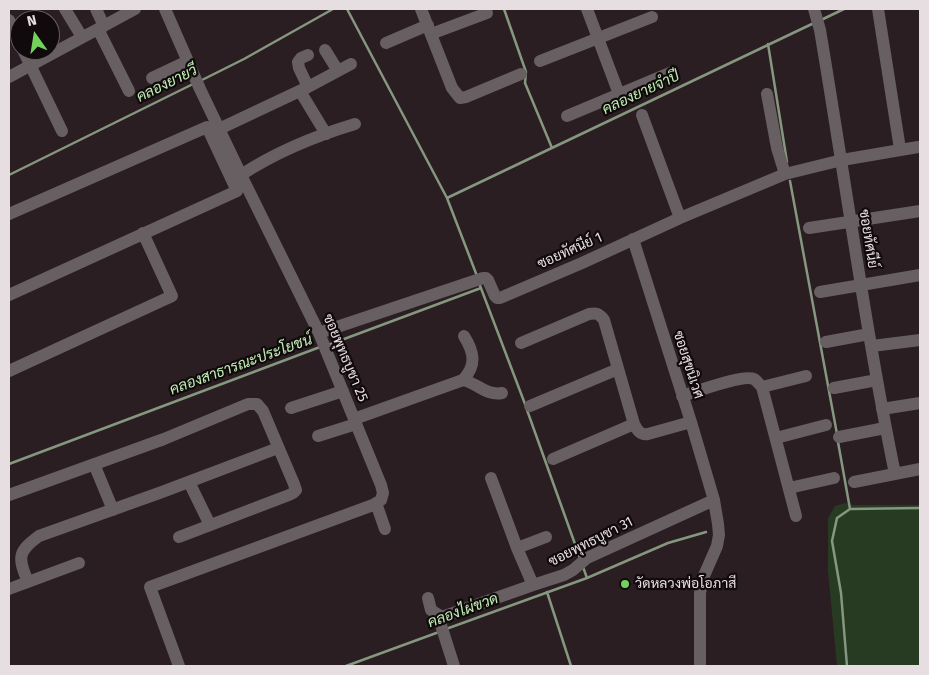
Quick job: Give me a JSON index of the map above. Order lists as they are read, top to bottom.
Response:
{
  "streets": {
    "street": [
      "ซอยทัศนีย์",
      "ซอยทัศนีย์ 1",
      "ซอยพุทธบูชา 25",
      "ซอยสุขนิเวศ",
      "ซอยพุทธบูชา 31"
    ]
  },
  "crossings": [
    ["ซอยทัศนีย์", "ซอยทัศนีย์ 1"],
    ["ซอยทัศนีย์ 1", "ซอยพุทธบูชา 25"],
    ["ซอยทัศนีย์ 1", "ซอยสุขนิเวศ"],
    ["ซอยสุขนิเวศ", "ซอยพุทธบูชา 31"]
  ],
  "water": [
    "คลองยายวี",
    "คลองยายจำปี",
    "คลองสาธารณะประโยชน์",
    "คลองไผ่ขวด"
  ],
  "places": ["วัดหลวงพ่อโอภาสี"],
  "north": "top"
}
